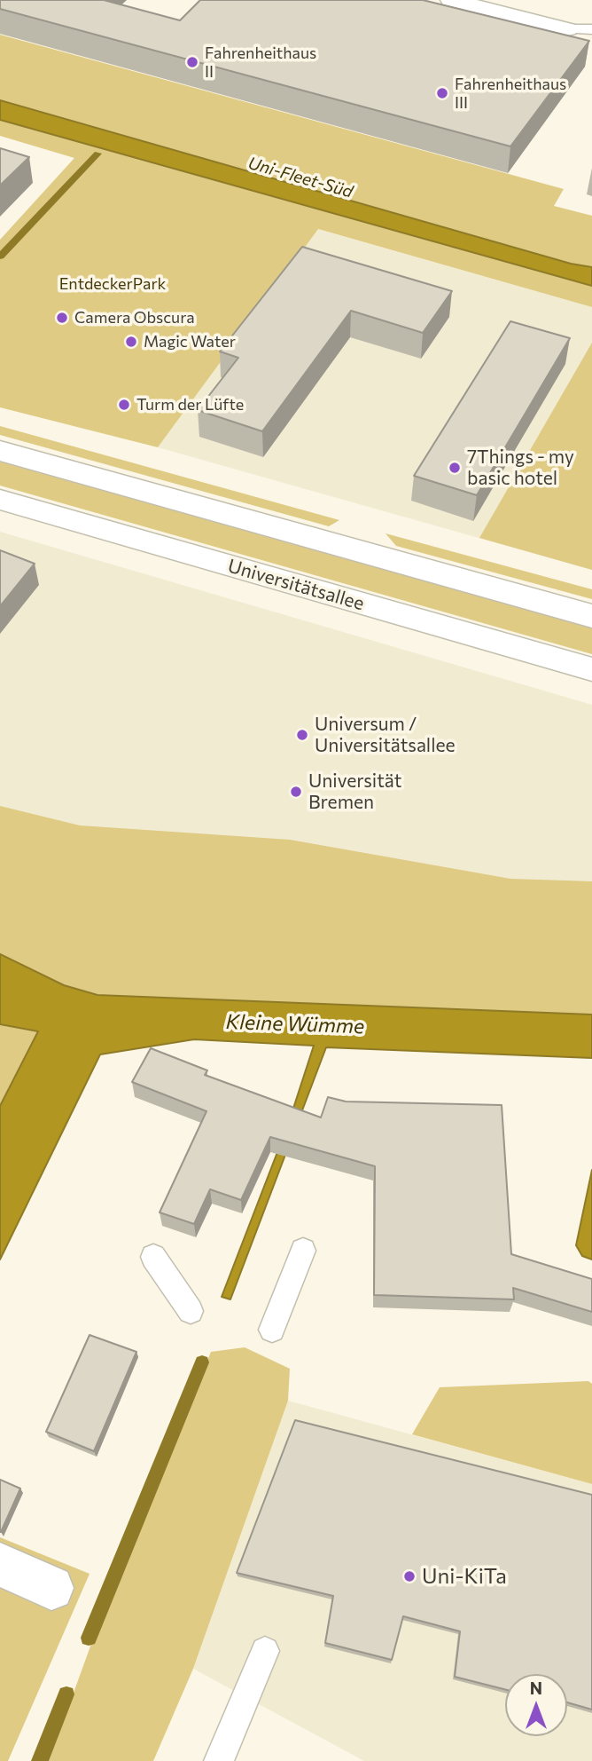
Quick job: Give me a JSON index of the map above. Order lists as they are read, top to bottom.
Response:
{
  "streets": {
    "main road": ["Universitätsallee"]
  },
  "water": ["Uni-Fleet-Süd", "Kleine Wümme"],
  "parks": ["EntdeckerPark"],
  "places": [
    "Fahrenheithaus II",
    "Fahrenheithaus III",
    "Camera Obscura",
    "Magic Water",
    "Turm der Lüfte",
    "7Things - my basic hotel",
    "Universum / Universitätsallee",
    "Universität Bremen",
    "Uni-KiTa"
  ],
  "north": "top"
}
